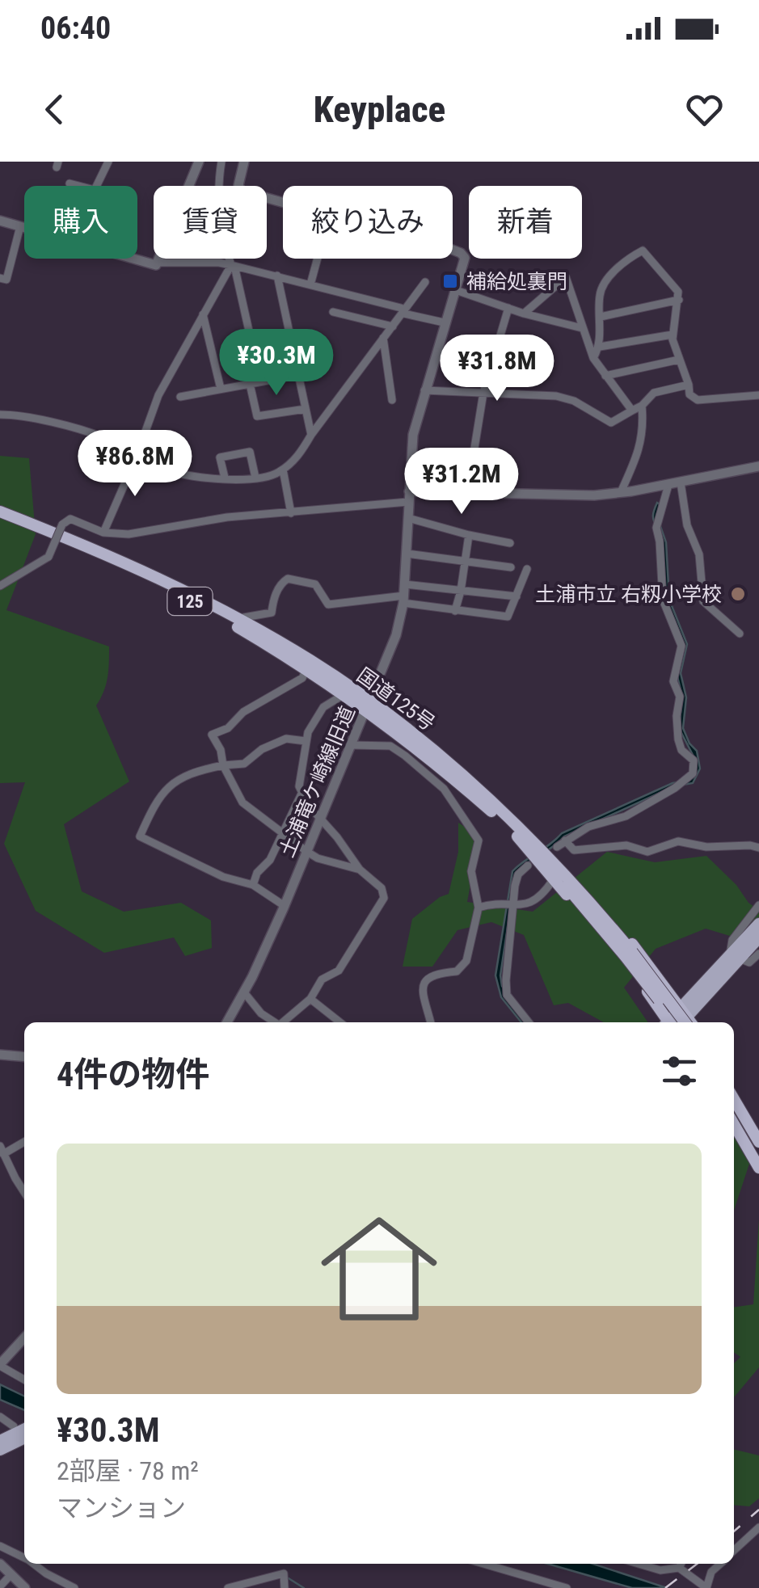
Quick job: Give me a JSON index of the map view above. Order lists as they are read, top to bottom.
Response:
{
  "streets": {
    "highway": ["125", "国道125号"],
    "street": ["土浦竜ケ崎線旧道"]
  },
  "crossings": [
    ["国道125号", "土浦竜ケ崎線旧道"]
  ],
  "places": {
    "transit": ["補給処裏門"],
    "other": ["土浦市立 右籾小学校"]
  },
  "page": {
    "status": "06:40",
    "header": "Keyplace",
    "chip": [
      "購入",
      "賃貸",
      "絞り込み",
      "新着"
    ],
    "price": [
      "¥30.3M",
      "¥31.8M",
      "¥86.8M",
      "¥31.2M"
    ],
    "heading": "4件の物件",
    "list": [
      {
        "name": "¥30.3M",
        "note": "2部屋 · 78 m² · マンション"
      }
    ]
  }
}
